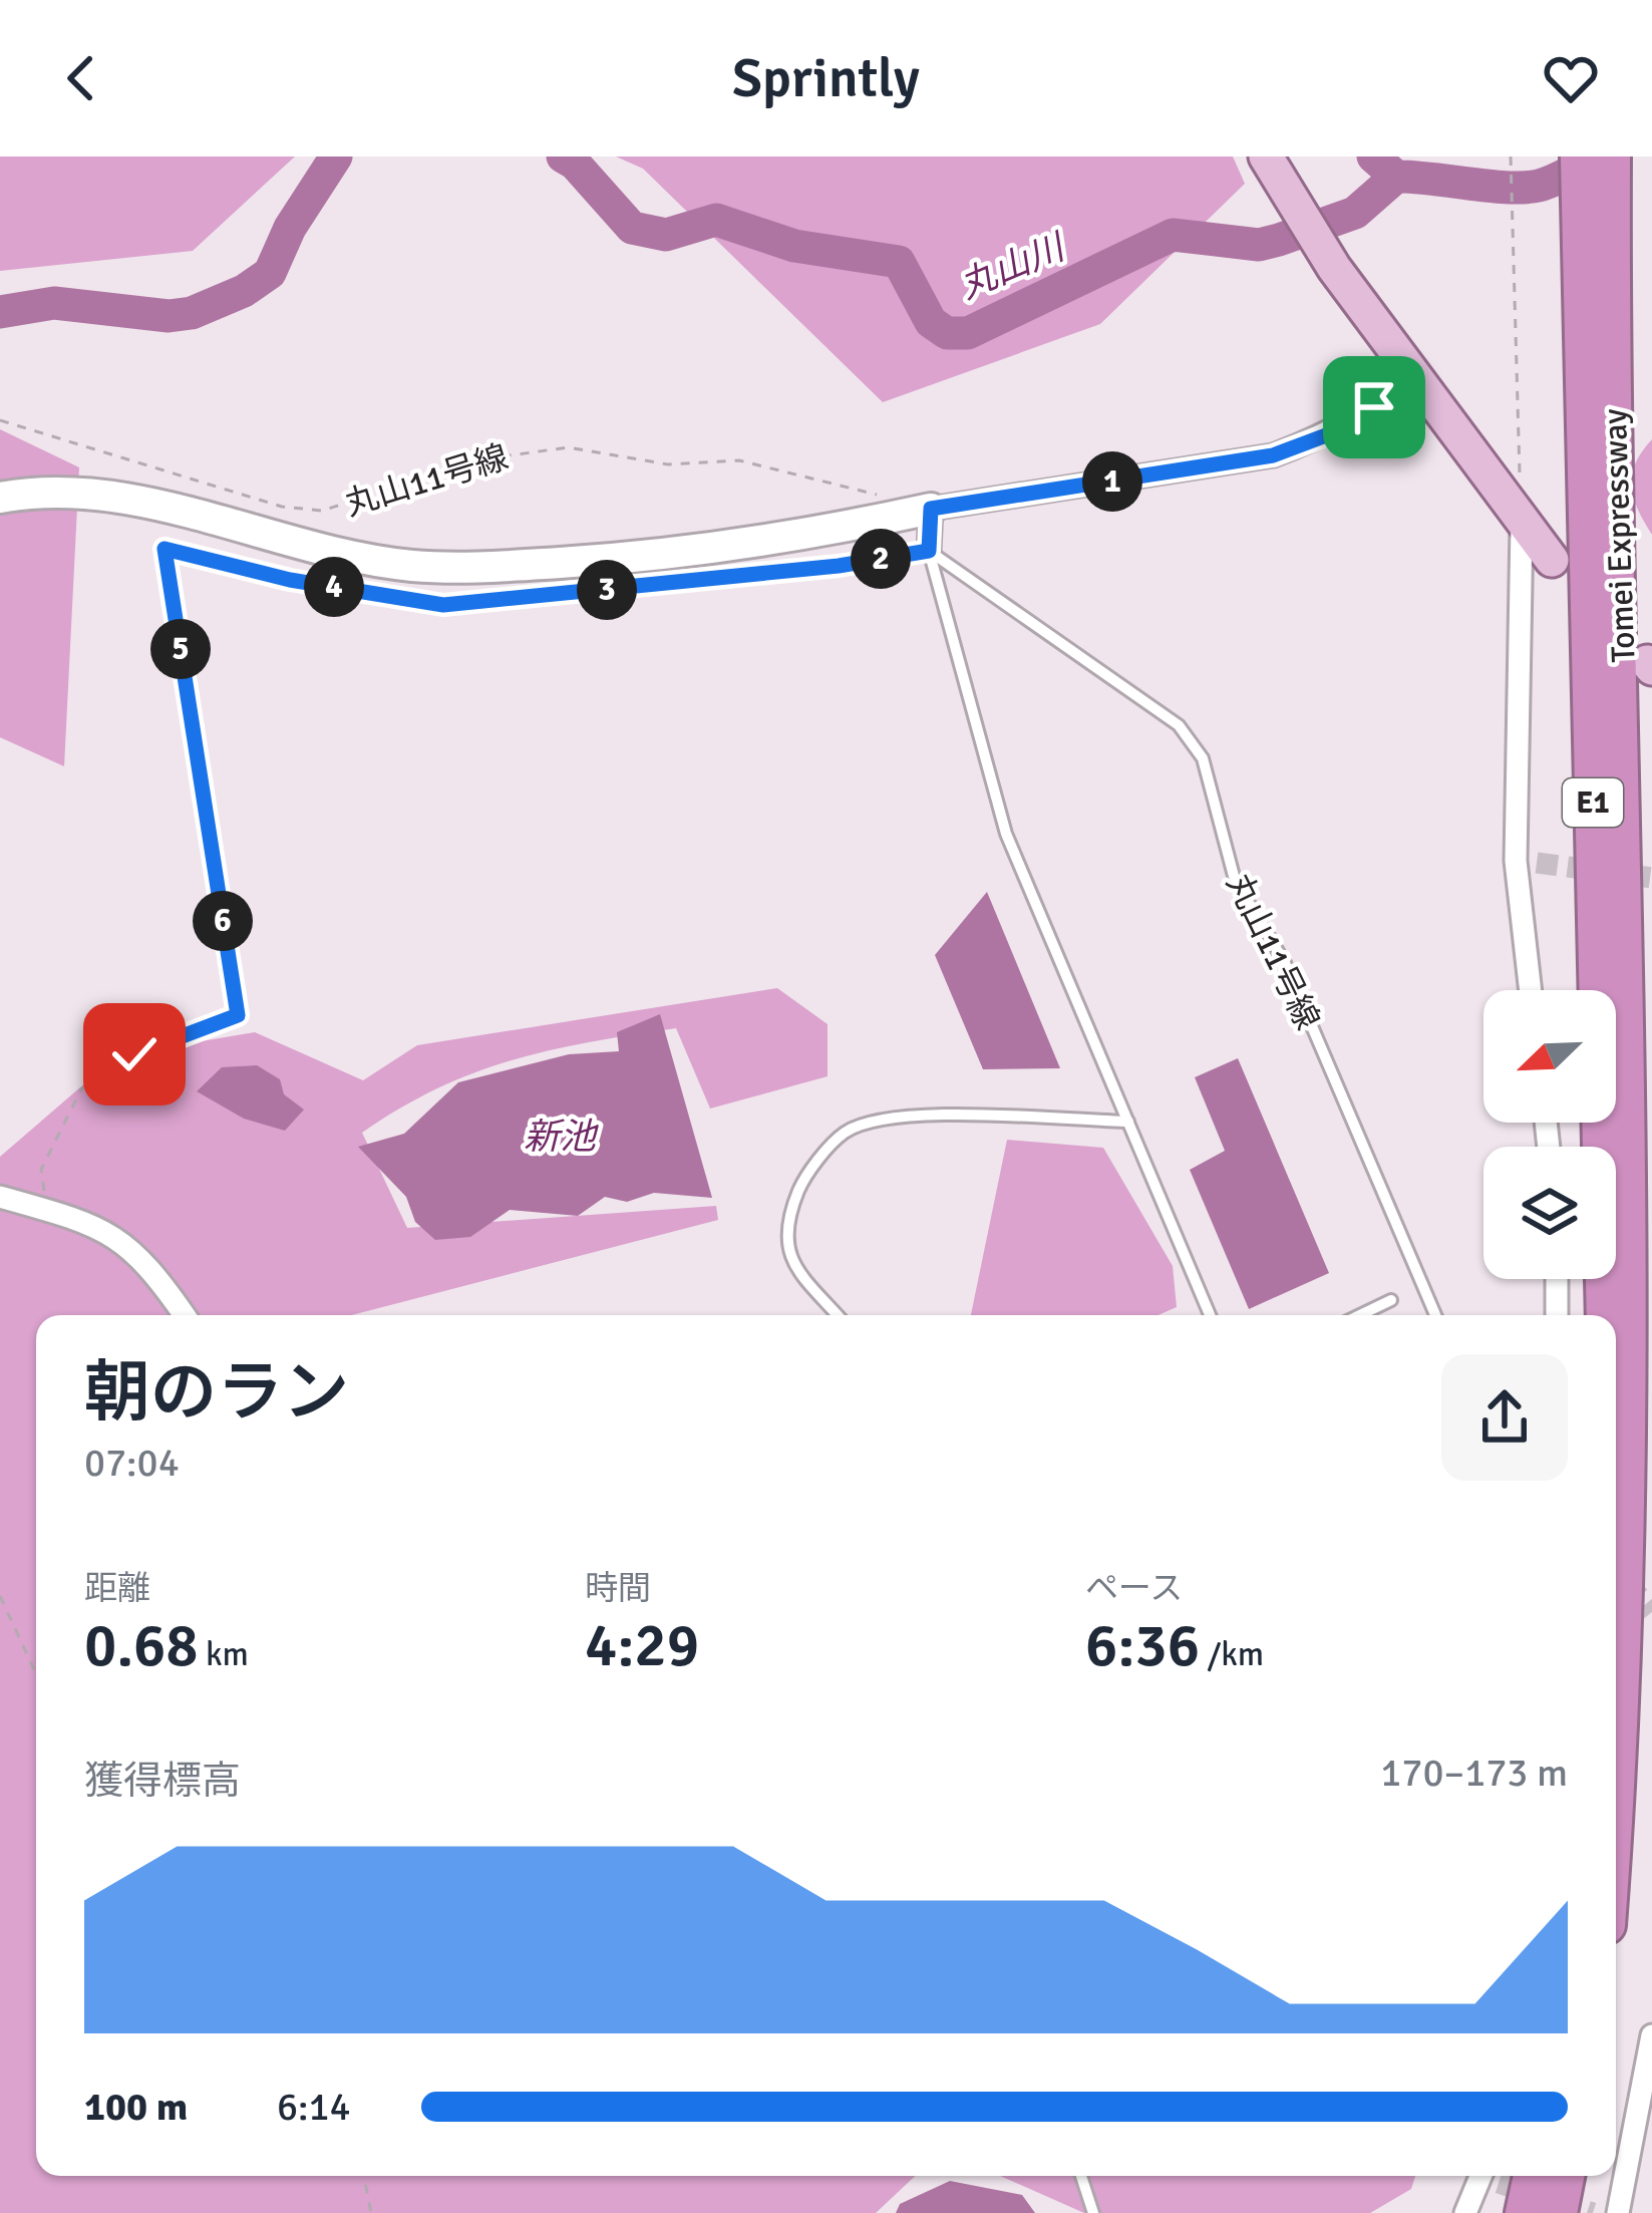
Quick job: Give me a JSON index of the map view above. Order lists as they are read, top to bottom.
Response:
{
  "streets": {
    "highway": ["Tomei Expressway", "E1"],
    "lane": ["丸山11号線"]
  },
  "water": ["丸山川", "新池"],
  "north": "bottom left",
  "page": {
    "header": "Sprintly",
    "pins": [
      "1",
      "2",
      "4",
      "3",
      "5",
      "6"
    ],
    "heading": ["朝のラン", "07:04"],
    "stats": [
      ["距離", "0.68 km"],
      ["時間", "4:29"],
      ["ペース", "6:36 /km"]
    ],
    "chart": ["獲得標高", "170–173 m"],
    "list": [
      {
        "name": "100 m",
        "note": "6:14"
      }
    ]
  }
}
